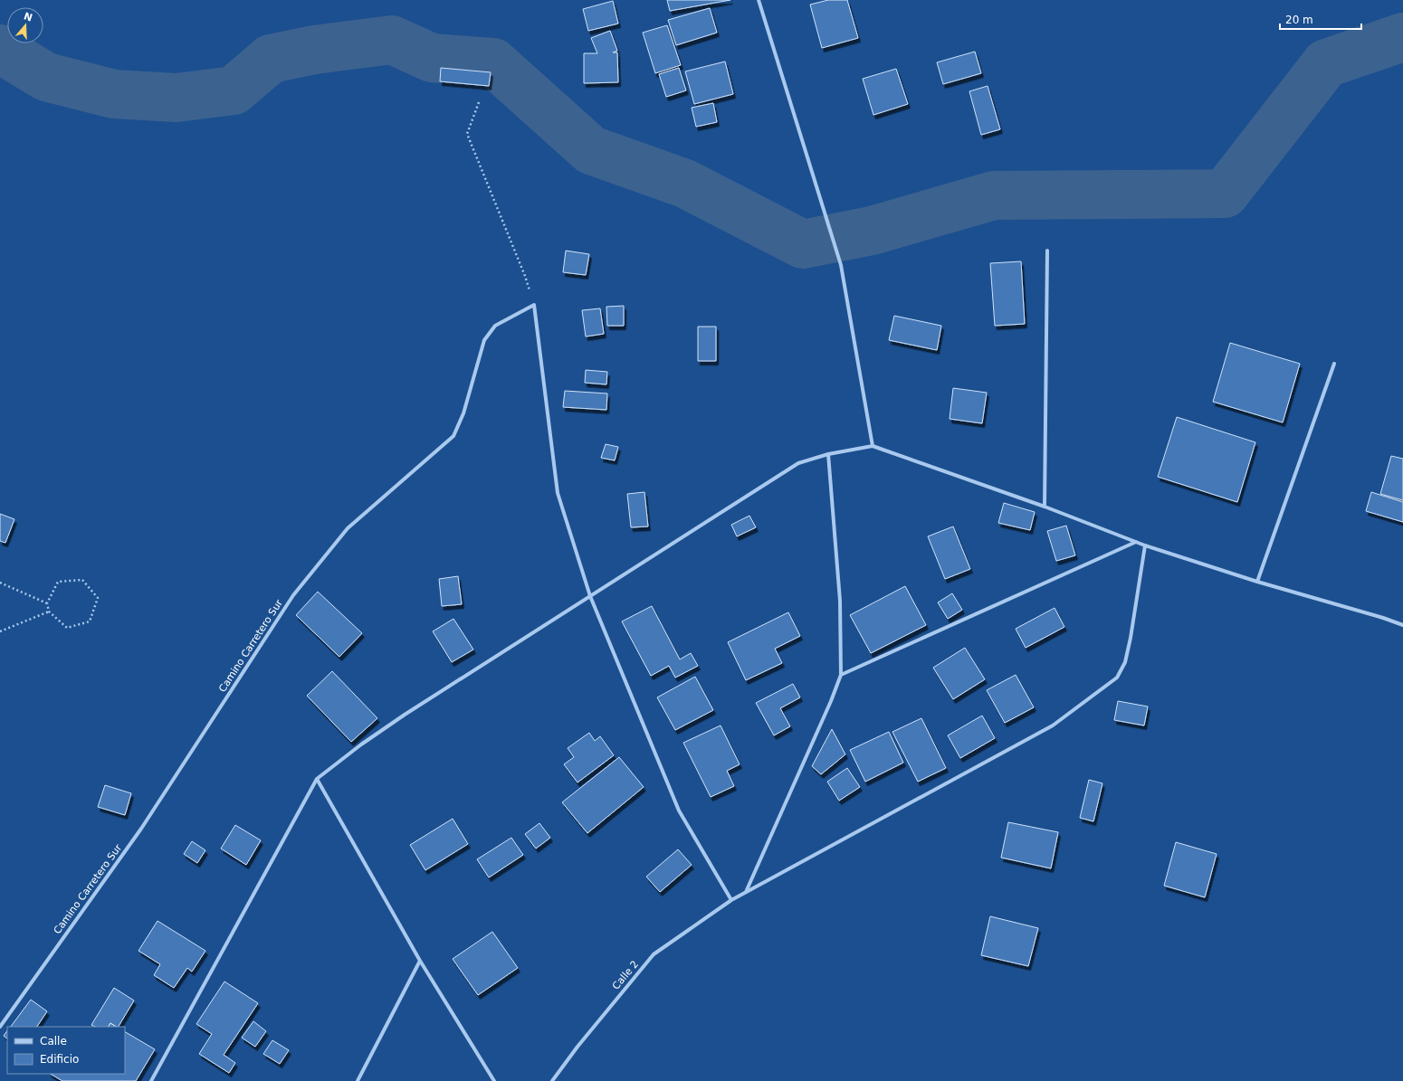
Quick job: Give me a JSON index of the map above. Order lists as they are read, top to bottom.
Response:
{
  "streets": {
    "street": ["Camino Carretero Sur", "Calle 2"]
  },
  "legend": ["Calle", "Edificio"],
  "scale_bar": "20 m",
  "north": "top"
}
